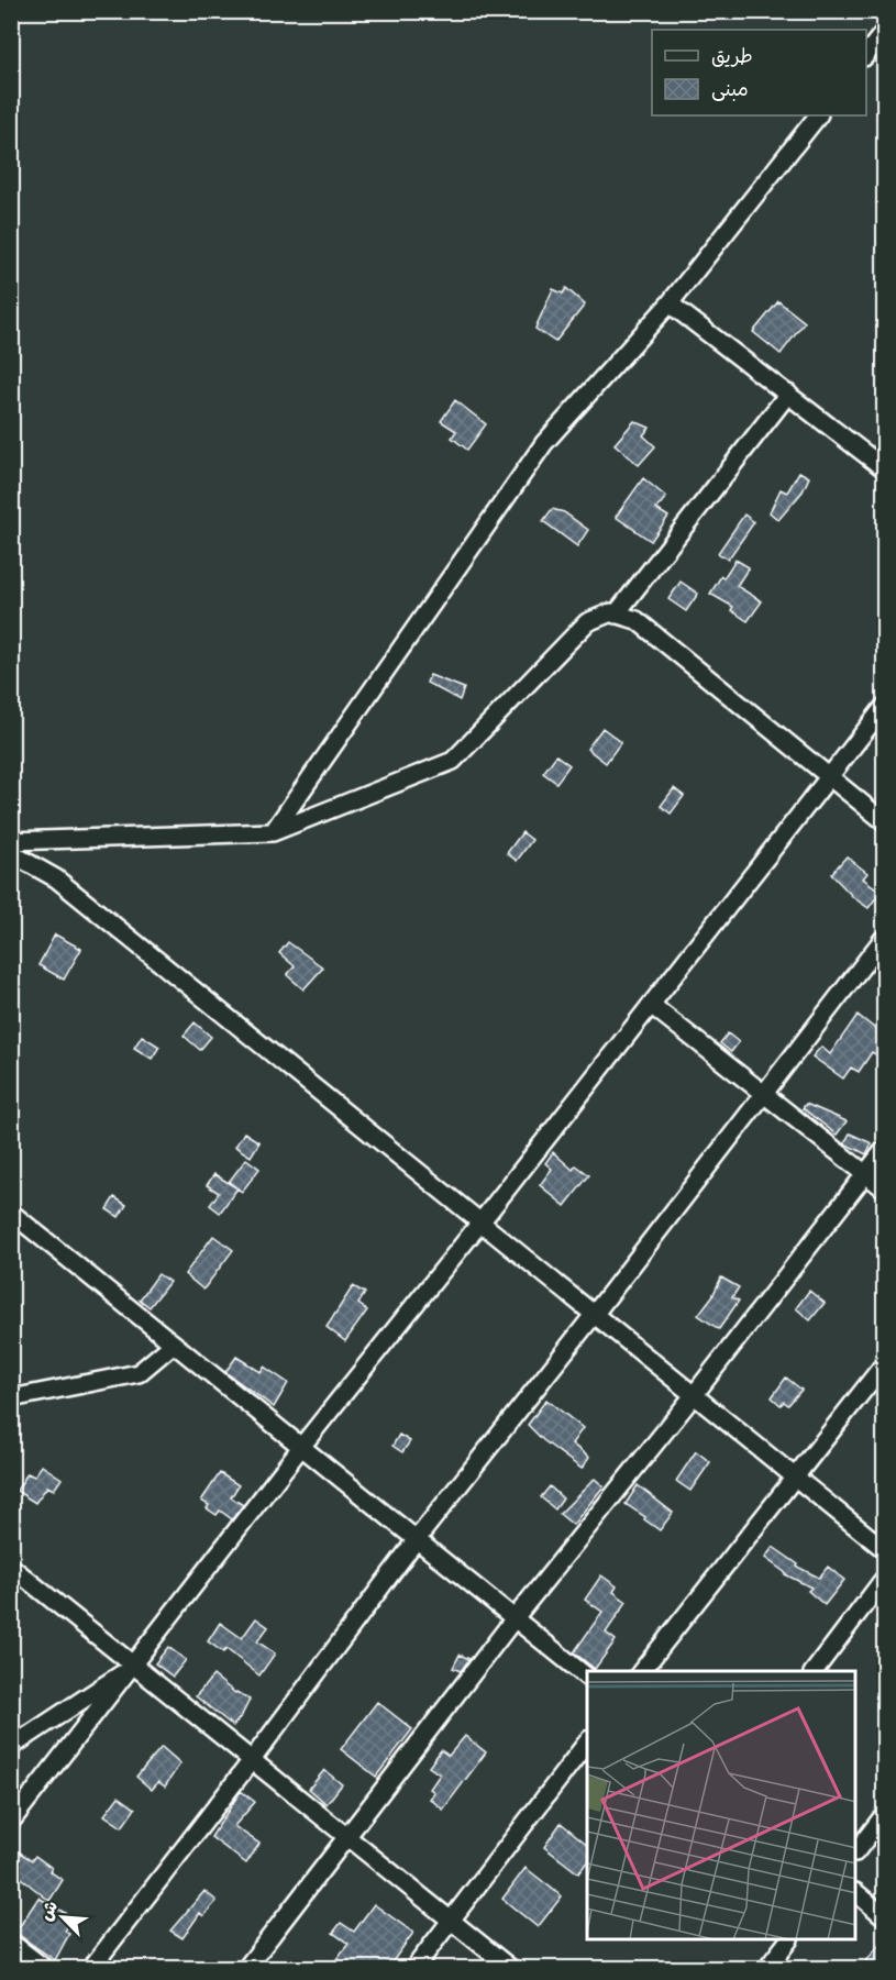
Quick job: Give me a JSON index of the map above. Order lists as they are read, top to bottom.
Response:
{
  "legend": ["طريق", "مبنى"],
  "north": "top left"
}
